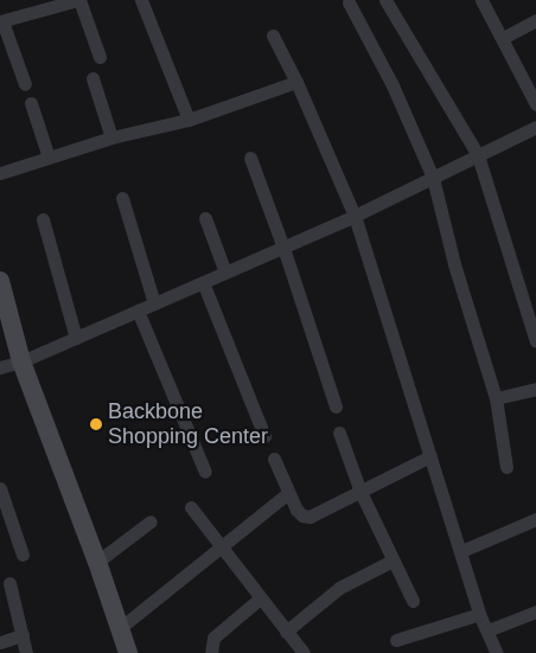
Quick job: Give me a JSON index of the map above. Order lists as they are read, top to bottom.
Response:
{
  "places": ["Backbone Shopping Center"]
}
